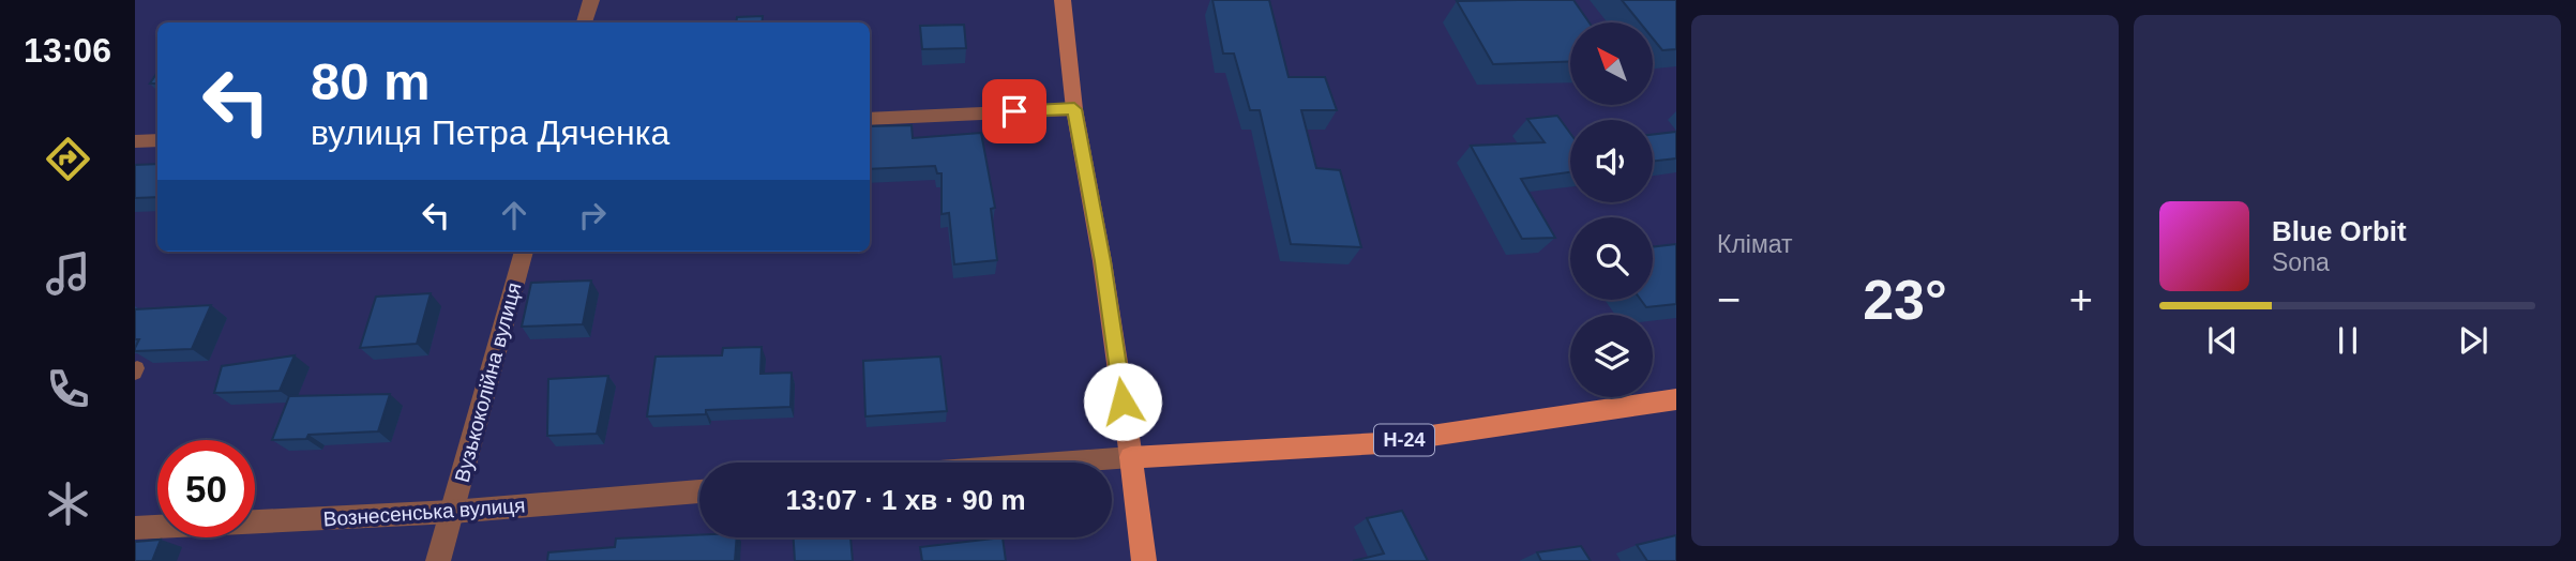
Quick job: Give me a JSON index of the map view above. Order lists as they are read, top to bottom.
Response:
{
  "streets": {
    "main road": ["Н-24"],
    "street": ["Вузькоколійна вулиця", "Вознесенська вулиця"]
  },
  "crossings": [
    ["Вузькоколійна вулиця", "Вознесенська вулиця"]
  ],
  "north": "top left",
  "page": {
    "tabs": "13:06",
    "tile": "Клімат",
    "turn": ["80 m", "вулиця Петра Дяченка"],
    "song": ["Blue Orbit", "Sona"],
    "heat": ["−", "23°", "+"],
    "limit": "50",
    "trip": "13:07 · 1 хв · 90 m"
  }
}
